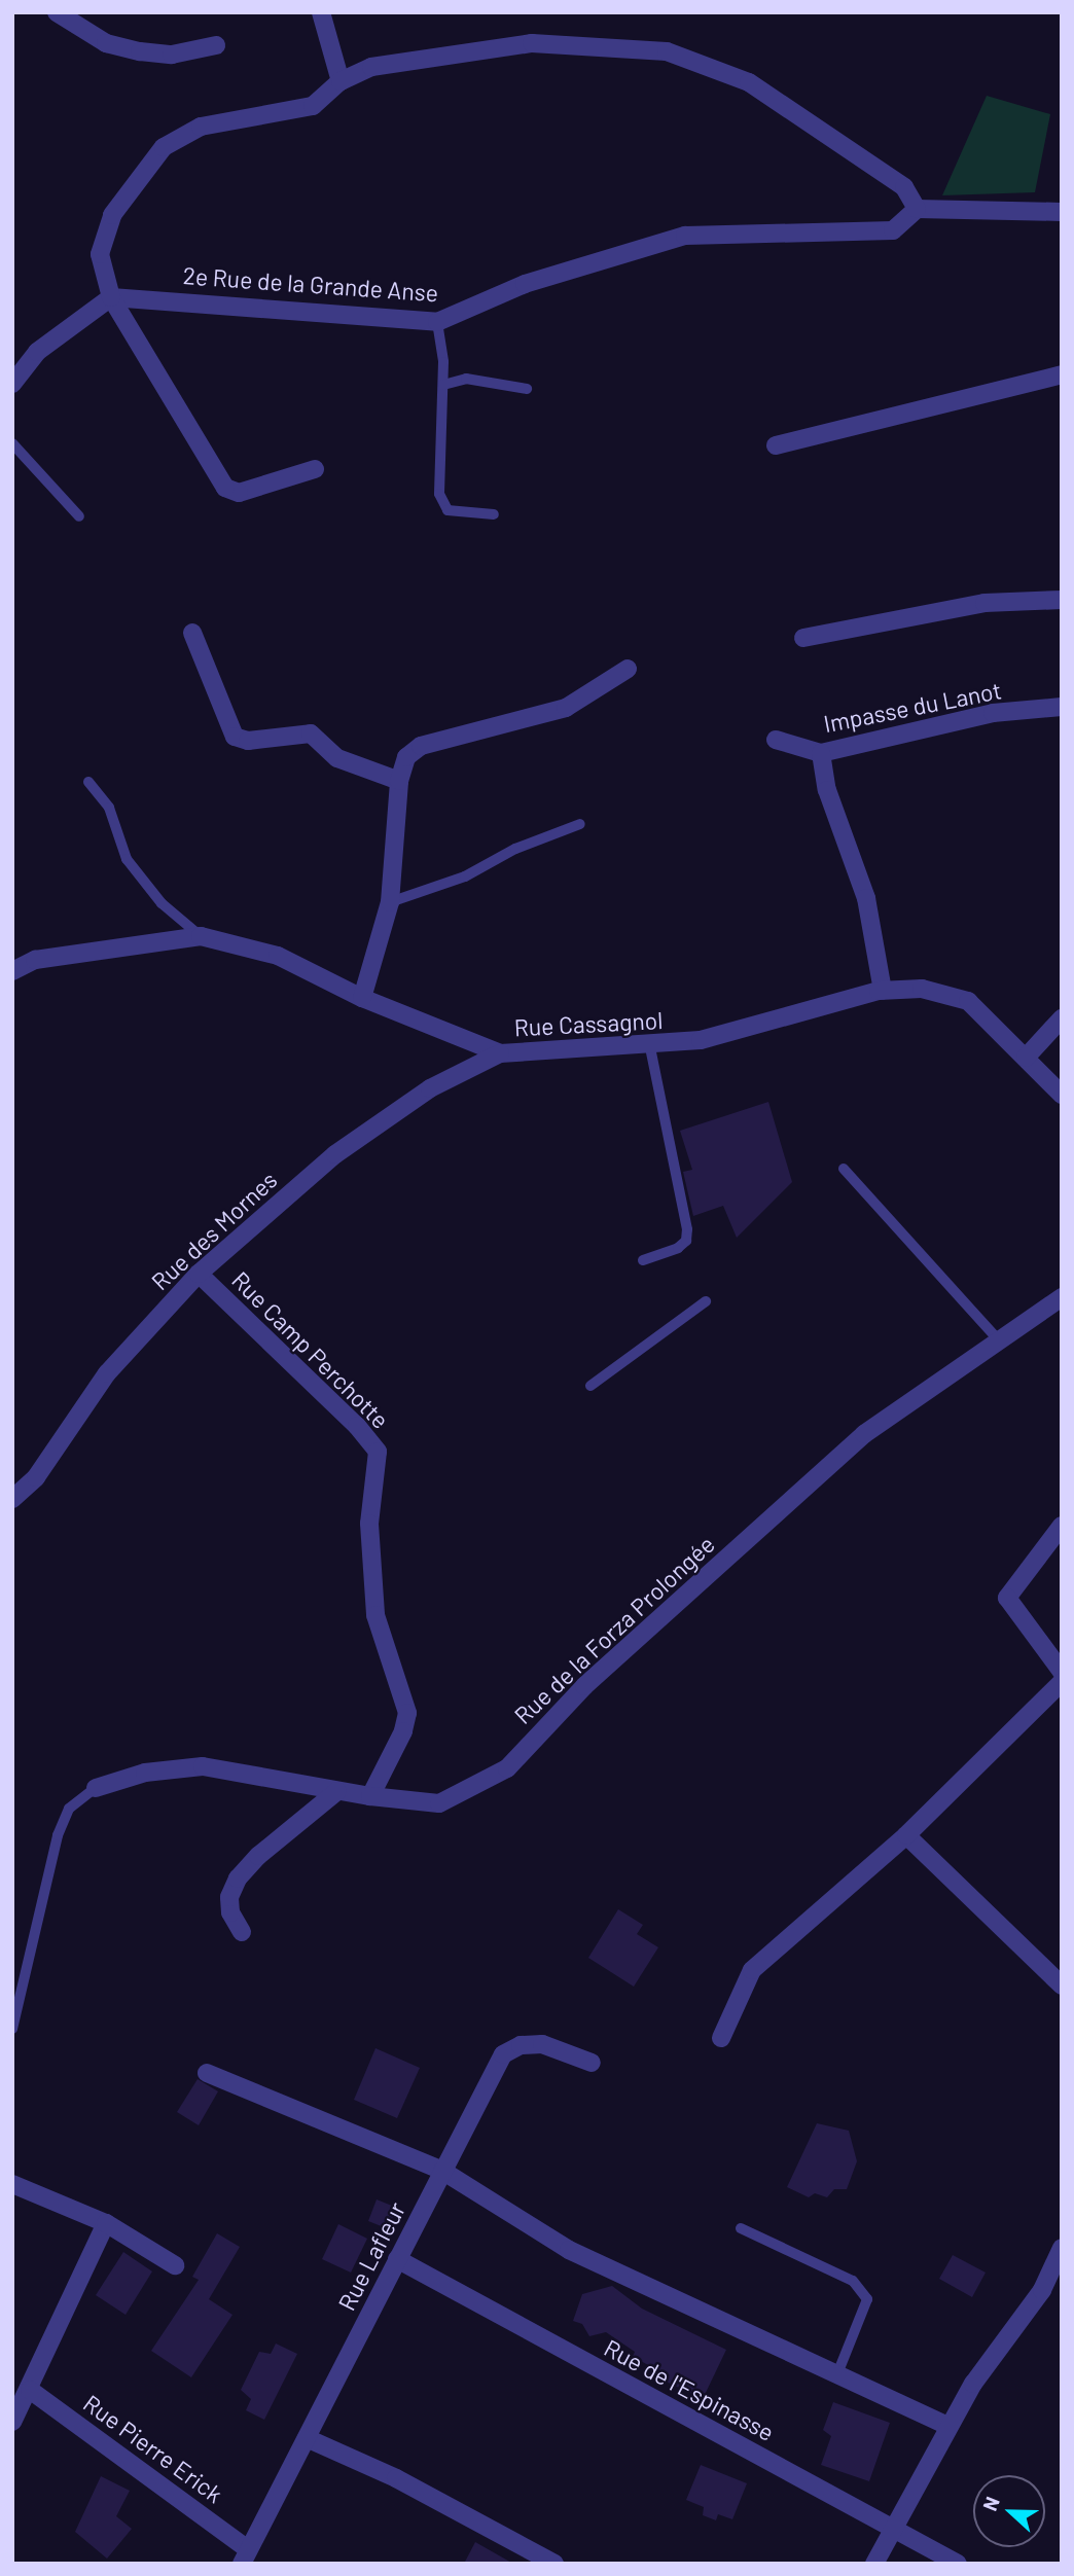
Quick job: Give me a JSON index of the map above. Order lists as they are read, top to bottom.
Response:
{
  "streets": {
    "street": [
      "2e Rue de la Grande Anse",
      "Impasse du Lanot",
      "Rue Cassagnol",
      "Rue des Mornes",
      "Rue Camp Perchotte",
      "Rue de la Forza Prolongée",
      "Rue Lafleur",
      "Rue de l'Espinasse",
      "Rue Pierre Erick"
    ]
  },
  "crossings": [
    ["Rue Cassagnol", "Rue des Mornes"],
    ["Rue des Mornes", "Rue Camp Perchotte"],
    ["Rue Camp Perchotte", "Rue de la Forza Prolongée"],
    ["Rue Lafleur", "Rue de l'Espinasse"],
    ["Rue Lafleur", "Rue Pierre Erick"]
  ],
  "north": "left"
}
